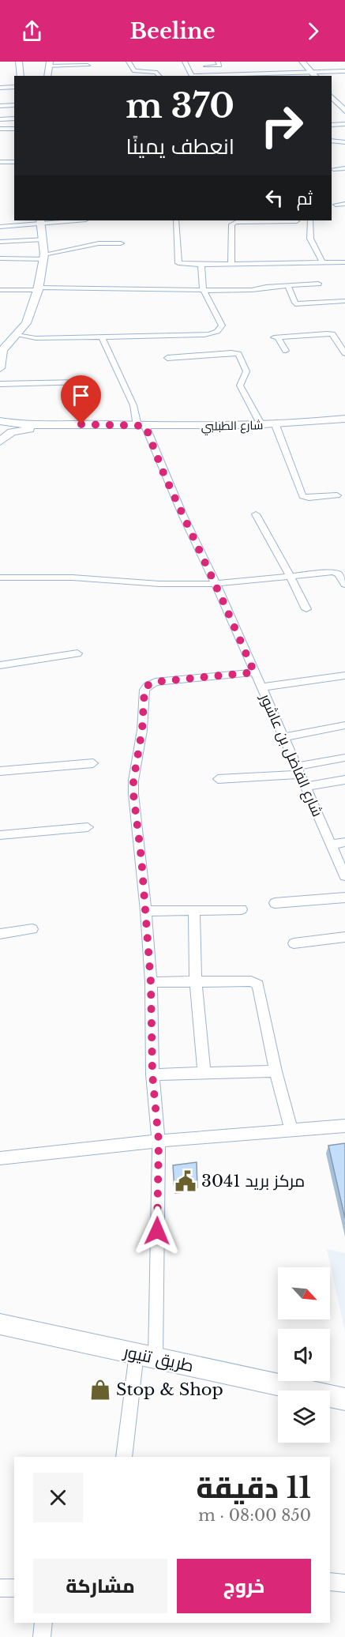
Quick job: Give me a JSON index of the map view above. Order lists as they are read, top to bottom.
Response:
{
  "streets": {
    "street": ["شارع الطبلبي", "شارع الفاضل بن عاشور", "طريق تنيور"]
  },
  "crossings": [
    ["شارع الطبلبي", "شارع الفاضل بن عاشور"]
  ],
  "places": {
    "public building": ["مركز بريد 3041"],
    "shop": ["Stop & Shop"]
  },
  "north": "bottom right",
  "page": {
    "header": "Beeline",
    "turn": ["370 m", "انعطف يمينًا"],
    "then": "ثم",
    "heading": ["11 دقيقة", "850 m · 08:00"],
    "buttons": ["خروج", "مشاركة"]
  }
}
